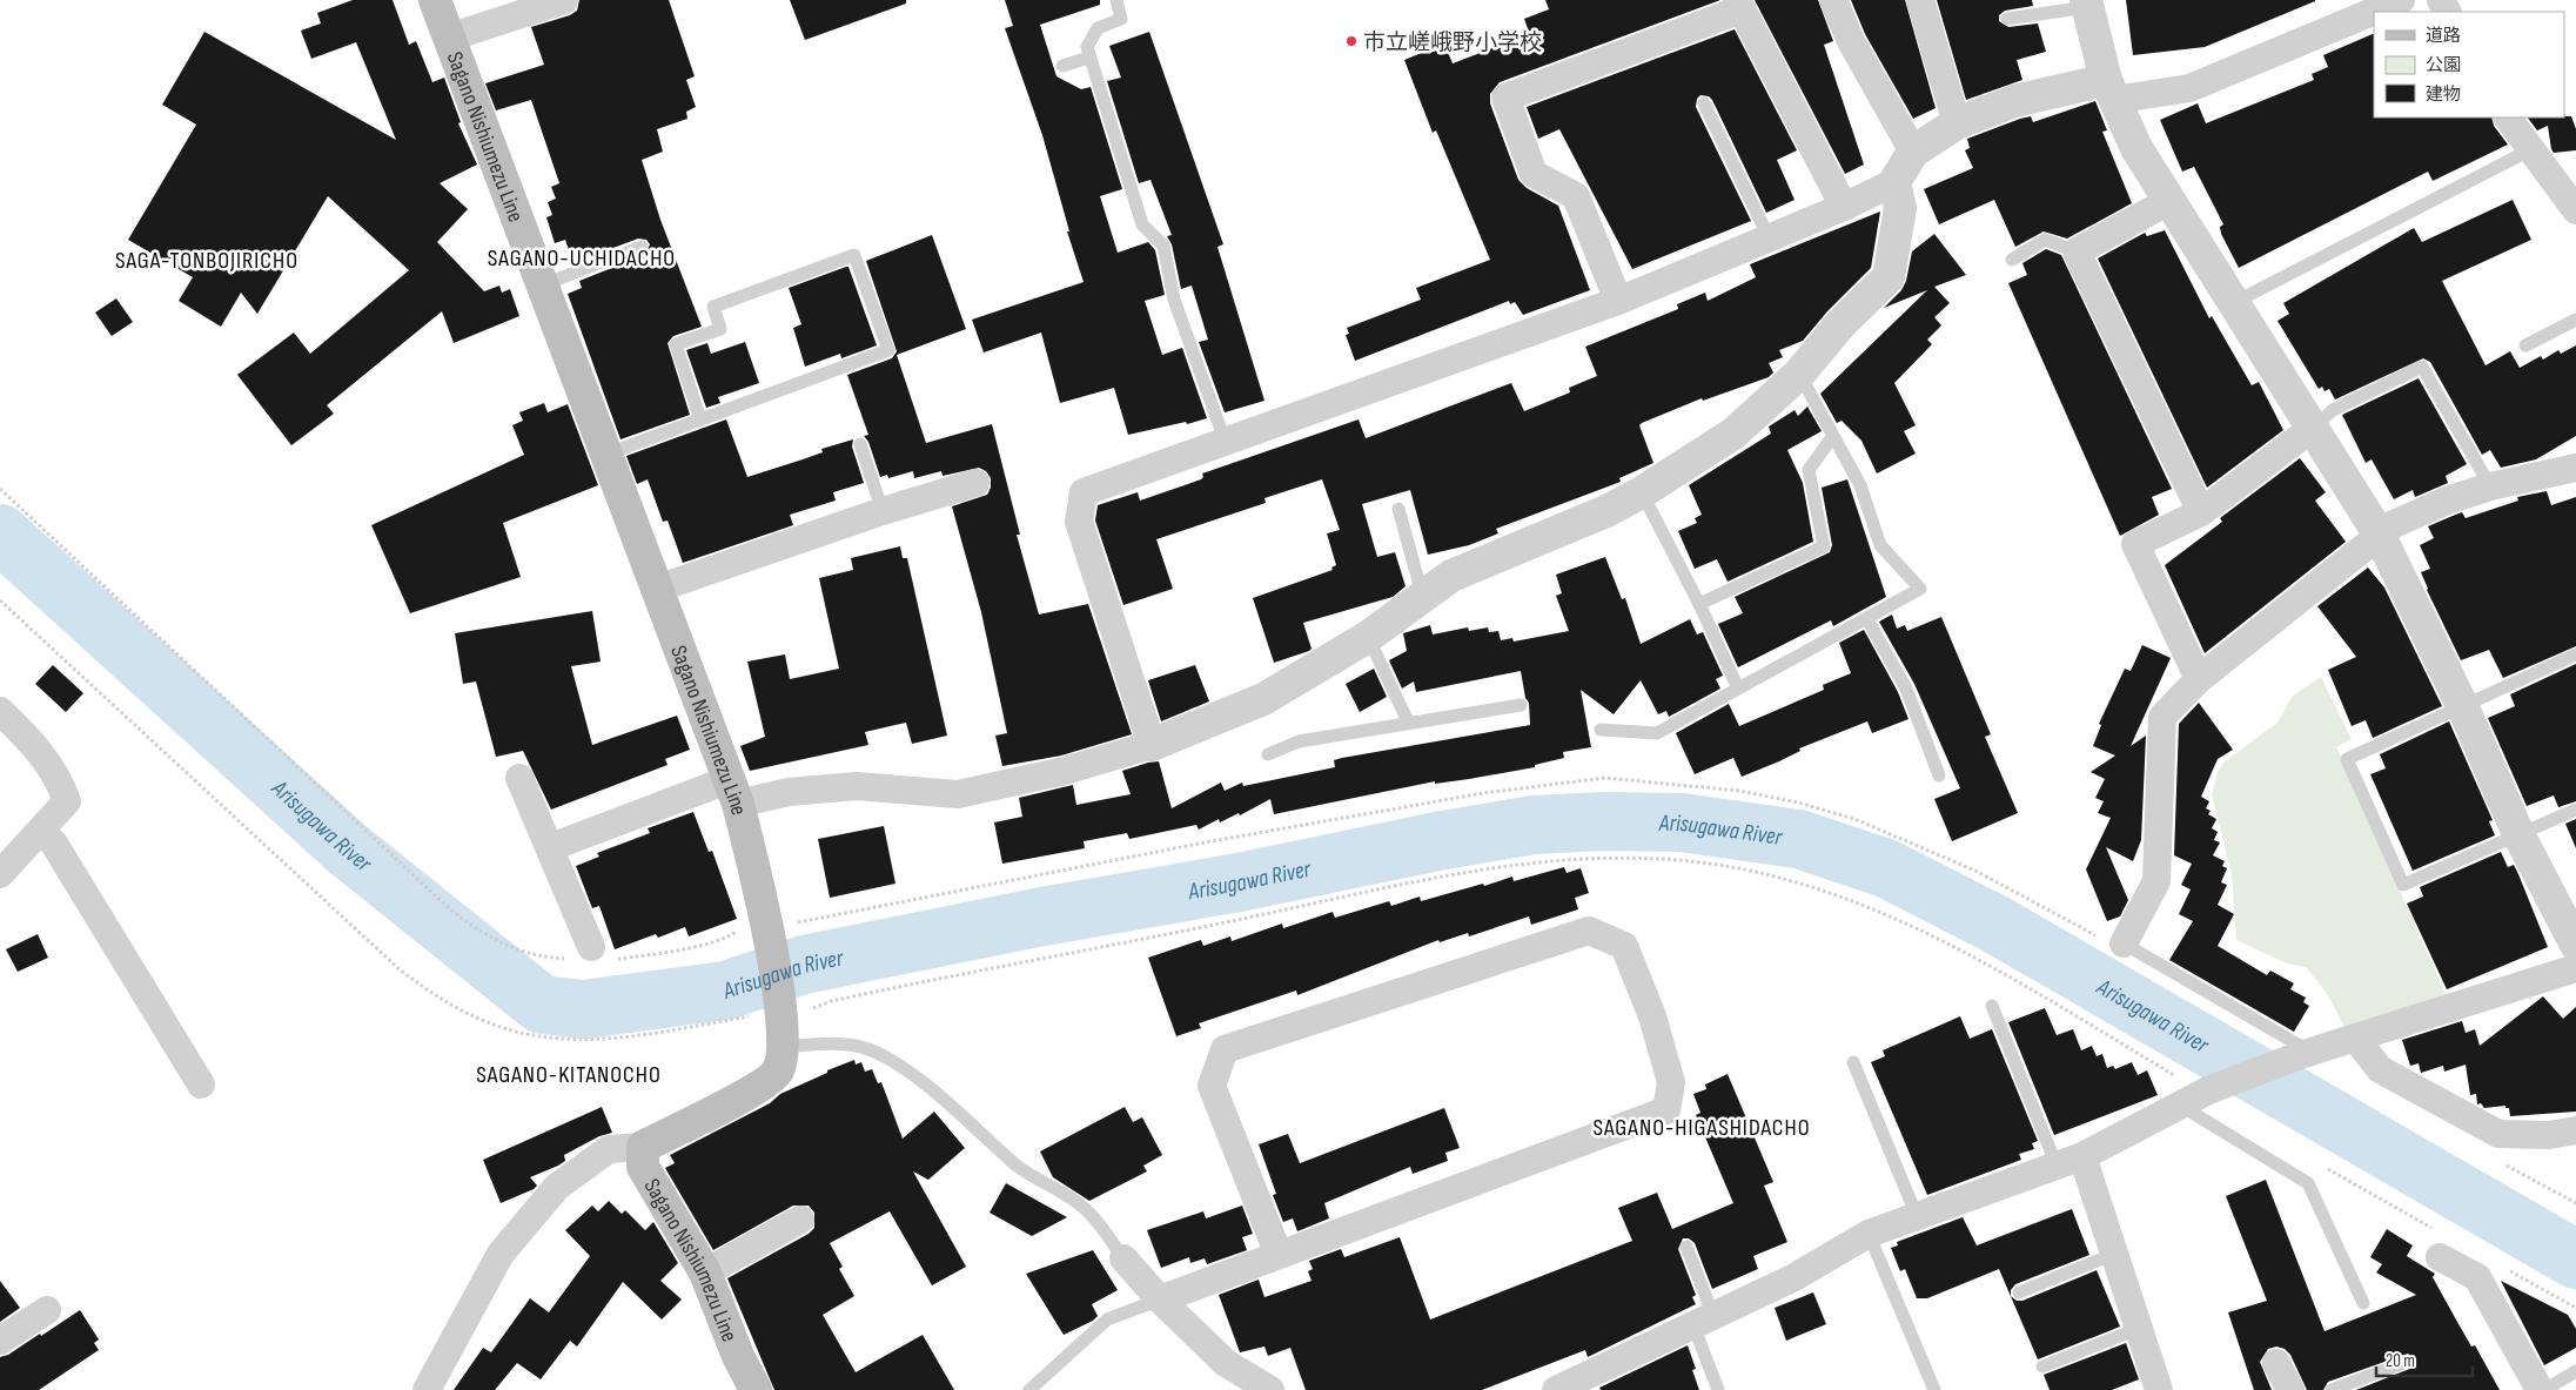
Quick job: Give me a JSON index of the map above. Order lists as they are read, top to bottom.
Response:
{
  "streets": {
    "main road": ["Sagano Nishiumezu Line"]
  },
  "districts": [
    "SAGANO-UCHIDACHO",
    "SAGA-TONBOJIRICHO",
    "SAGANO-KITANOCHO",
    "SAGANO-HIGASHIDACHO"
  ],
  "water": ["Arisugawa River"],
  "places": ["市立嵯峨野小学校"],
  "legend": ["道路", "公園", "建物"],
  "scale_bar": "20 m"
}
